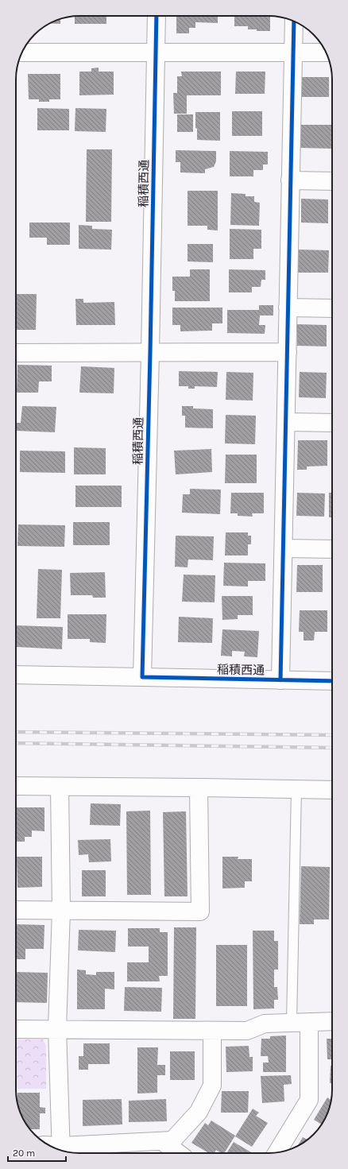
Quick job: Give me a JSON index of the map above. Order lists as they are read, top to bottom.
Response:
{
  "streets": {
    "street": ["稲積西通"]
  },
  "scale_bar": "20 m"
}
